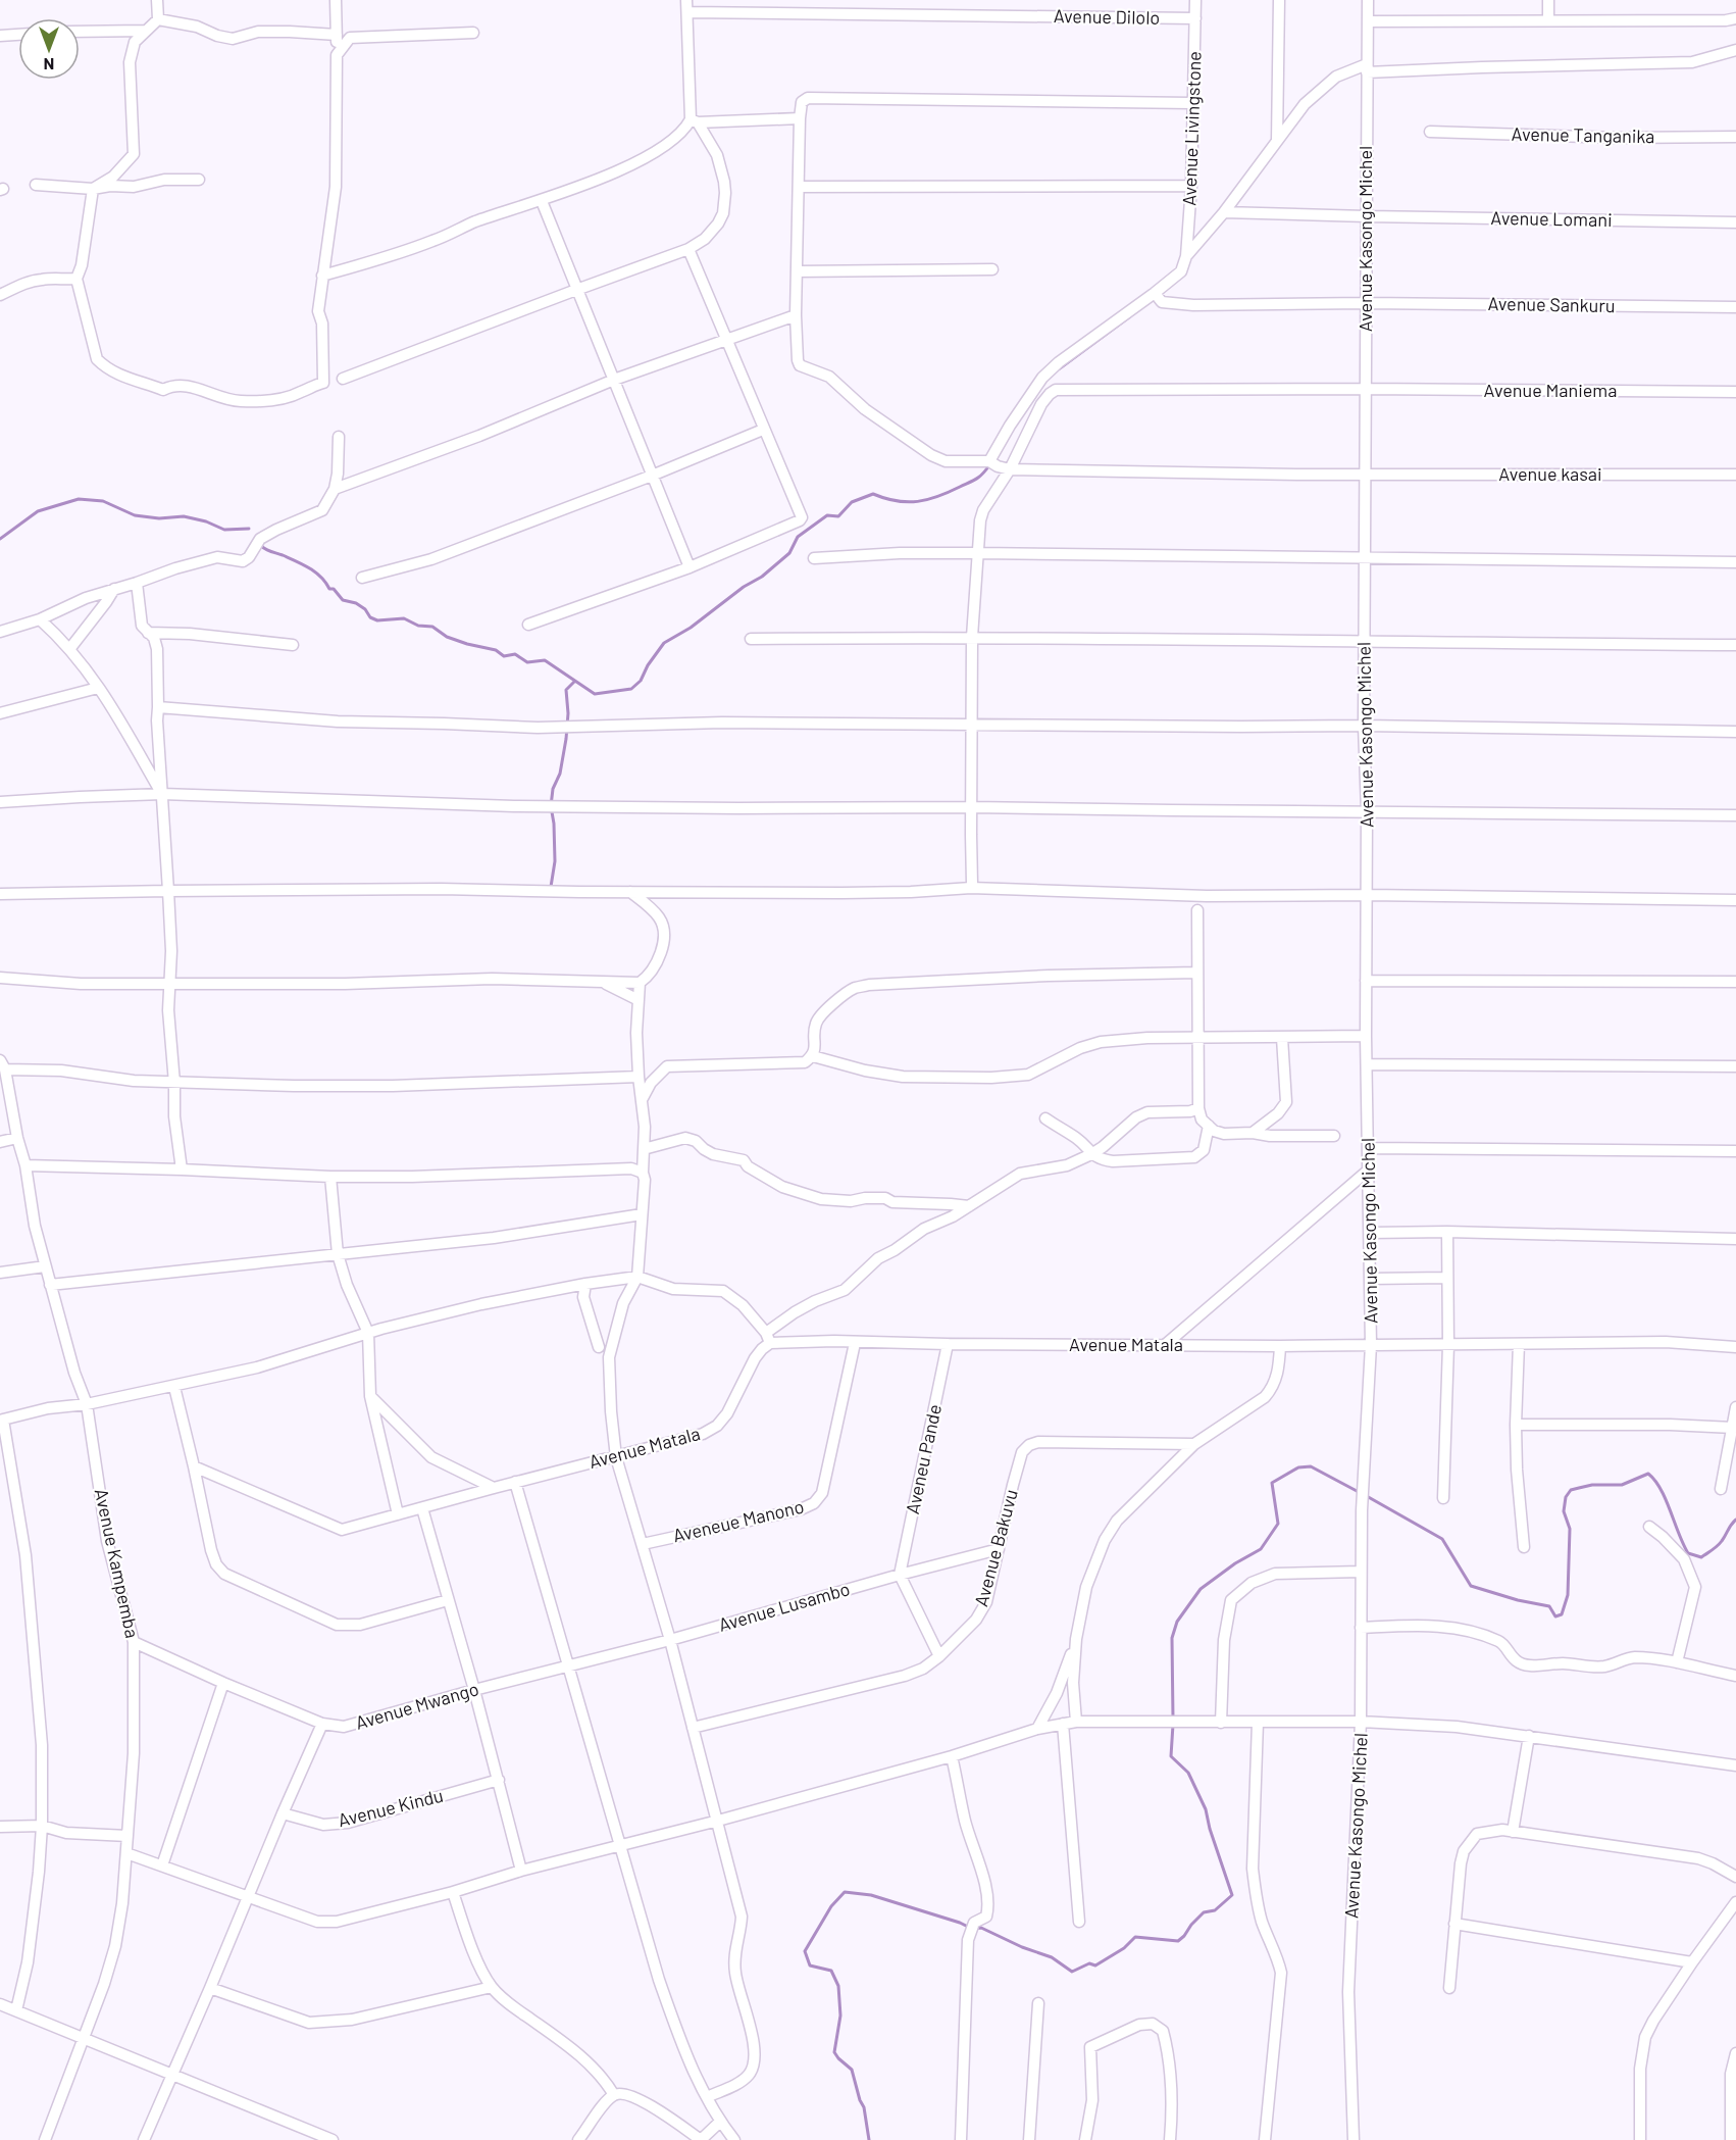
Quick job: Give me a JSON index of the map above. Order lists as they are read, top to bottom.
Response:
{
  "streets": {
    "street": [
      "Avenue Dilolo",
      "Avenue Livingstone",
      "Avenue Tanganika",
      "Avenue Lomani",
      "Avenue Kasongo Michel",
      "Avenue Sankuru",
      "Avenue Maniema",
      "Avenue kasai",
      "Avenue Matala",
      "Aveneu Pande",
      "Aveneue Manono",
      "Avenue Bakuvu",
      "Avenue Kampemba",
      "Avenue Lusambo",
      "Avenue Mwango",
      "Avenue Kindu"
    ]
  },
  "crossings": [
    ["Avenue Dilolo", "Avenue Livingstone"],
    ["Avenue Lomani", "Avenue Kasongo Michel"],
    ["Avenue Kasongo Michel", "Avenue Sankuru"],
    ["Avenue Kasongo Michel", "Avenue Maniema"],
    ["Avenue Kasongo Michel", "Avenue kasai"],
    ["Avenue Kasongo Michel", "Avenue Matala"],
    ["Avenue Maniema", "Avenue kasai"],
    ["Avenue Matala", "Aveneu Pande"],
    ["Avenue Matala", "Aveneue Manono"],
    ["Aveneu Pande", "Avenue Lusambo"],
    ["Avenue Bakuvu", "Avenue Lusambo"],
    ["Avenue Kampemba", "Avenue Mwango"],
    ["Avenue Lusambo", "Avenue Mwango"]
  ],
  "north": "bottom"
}
